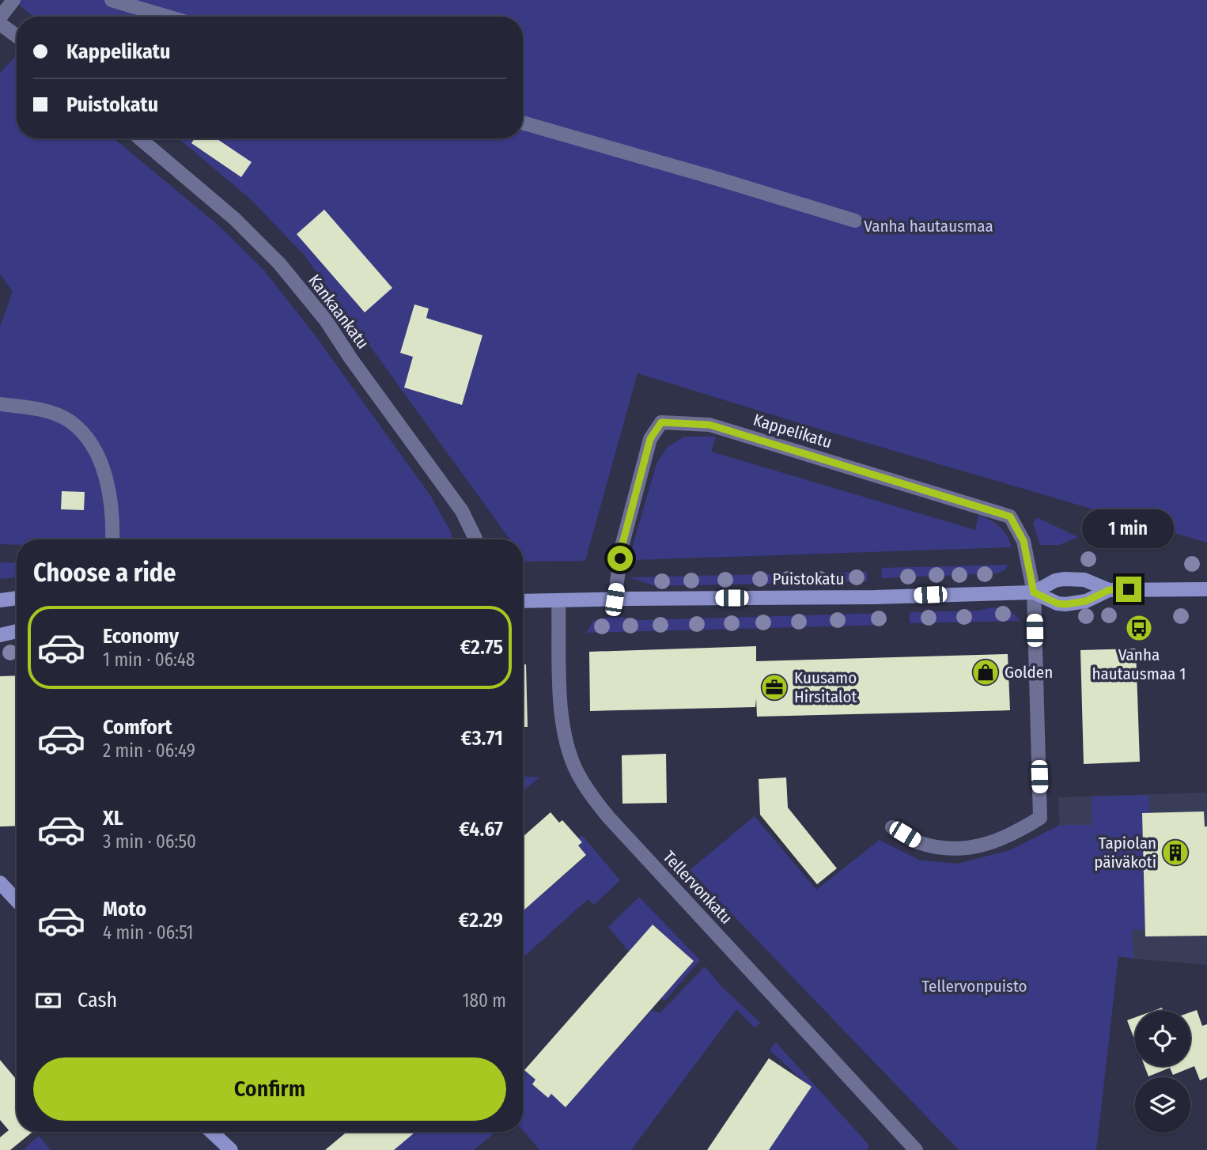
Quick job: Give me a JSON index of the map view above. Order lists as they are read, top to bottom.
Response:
{
  "streets": {
    "main road": ["Puistokatu"],
    "street": ["Kankaankatu", "Kappelikatu", "Tellervonkatu"]
  },
  "crossings": [
    ["Kappelikatu", "Puistokatu"],
    ["Puistokatu", "Tellervonkatu"]
  ],
  "parks": ["Vanha hautausmaa", "Tellervonpuisto"],
  "places": {
    "bus stop": ["Vanha hautausmaa 1"],
    "shop": ["Golden"],
    "office": ["Kuusamo Hirsitalot"],
    "building": ["Tapiolan päiväkoti"]
  },
  "page": {
    "banner": ["Kappelikatu", "Puistokatu"],
    "bubble": "1 min",
    "heading": "Choose a ride",
    "list": [
      {
        "name": "Economy",
        "note": "1 min · 06:48",
        "value": "€2.75"
      },
      {
        "name": "Comfort",
        "note": "2 min · 06:49",
        "value": "€3.71"
      },
      {
        "name": "XL",
        "note": "3 min · 06:50",
        "value": "€4.67"
      },
      {
        "name": "Moto",
        "note": "4 min · 06:51",
        "value": "€2.29"
      }
    ],
    "pay": ["Cash", "180 m"],
    "buttons": "Confirm"
  }
}
